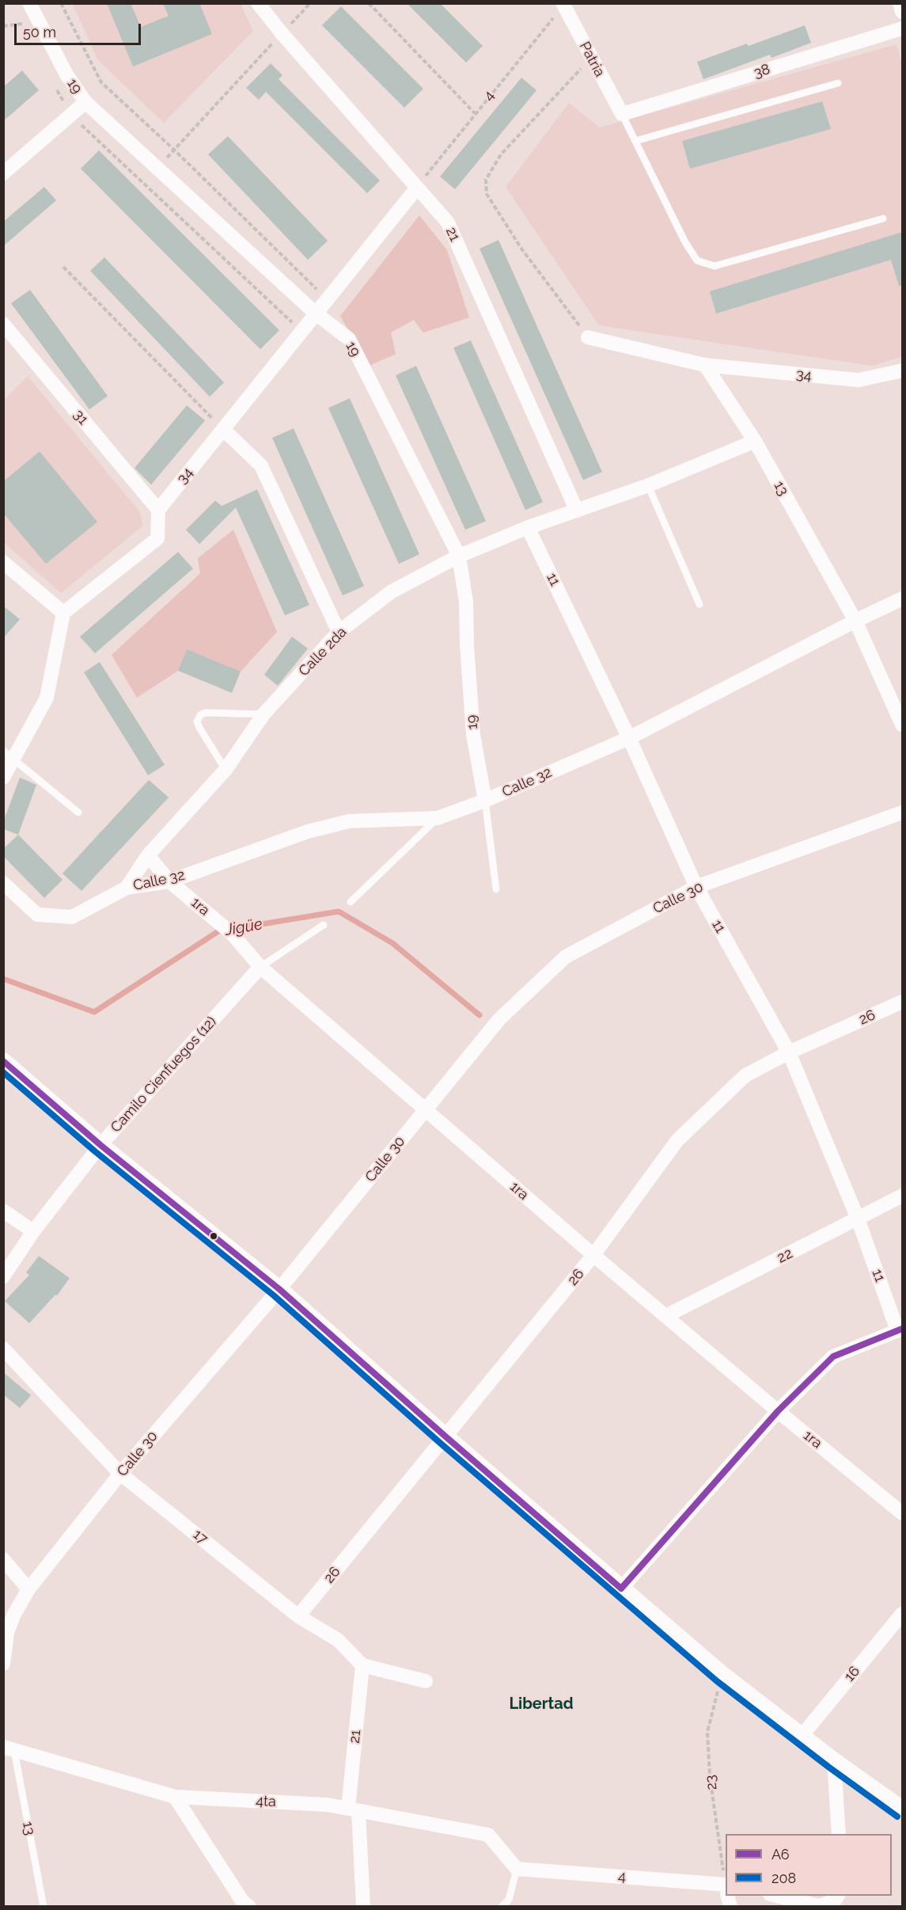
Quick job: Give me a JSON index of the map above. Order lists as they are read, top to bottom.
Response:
{
  "streets": {
    "street": [
      "Patria",
      "38",
      "19",
      "4",
      "21",
      "34",
      "31",
      "13",
      "11",
      "Calle 2da",
      "Calle 32",
      "Calle 30",
      "1ra",
      "26",
      "Camilo Cienfuegos (12)",
      "22",
      "17",
      "16",
      "4ta"
    ],
    "path": ["23"]
  },
  "crossings": [
    ["Patria", "38"],
    ["Patria", "4"],
    ["19", "34"],
    ["19", "Calle 2da"],
    ["19", "Calle 32"],
    ["4", "21"],
    ["4", "34"],
    ["4", "4ta"],
    ["21", "34"],
    ["21", "Calle 2da"],
    ["21", "17"],
    ["21", "4ta"],
    ["34", "31"],
    ["34", "13"],
    ["13", "Calle 32"],
    ["13", "4ta"],
    ["11", "Calle 2da"],
    ["11", "Calle 32"],
    ["11", "Calle 30"],
    ["11", "26"],
    ["11", "22"],
    ["Calle 2da", "Calle 32"],
    ["Calle 2da", "1ra"],
    ["Calle 32", "1ra"],
    ["Calle 30", "1ra"],
    ["Calle 30", "17"],
    ["1ra", "26"],
    ["1ra", "Camilo Cienfuegos (12)"],
    ["1ra", "22"],
    ["26", "17"]
  ],
  "districts": ["Libertad"],
  "water": ["Jigüe"],
  "lines": ["transit line A6", "transit line 208"],
  "legend": ["A6", "208"],
  "scale_bar": "50 m"
}
